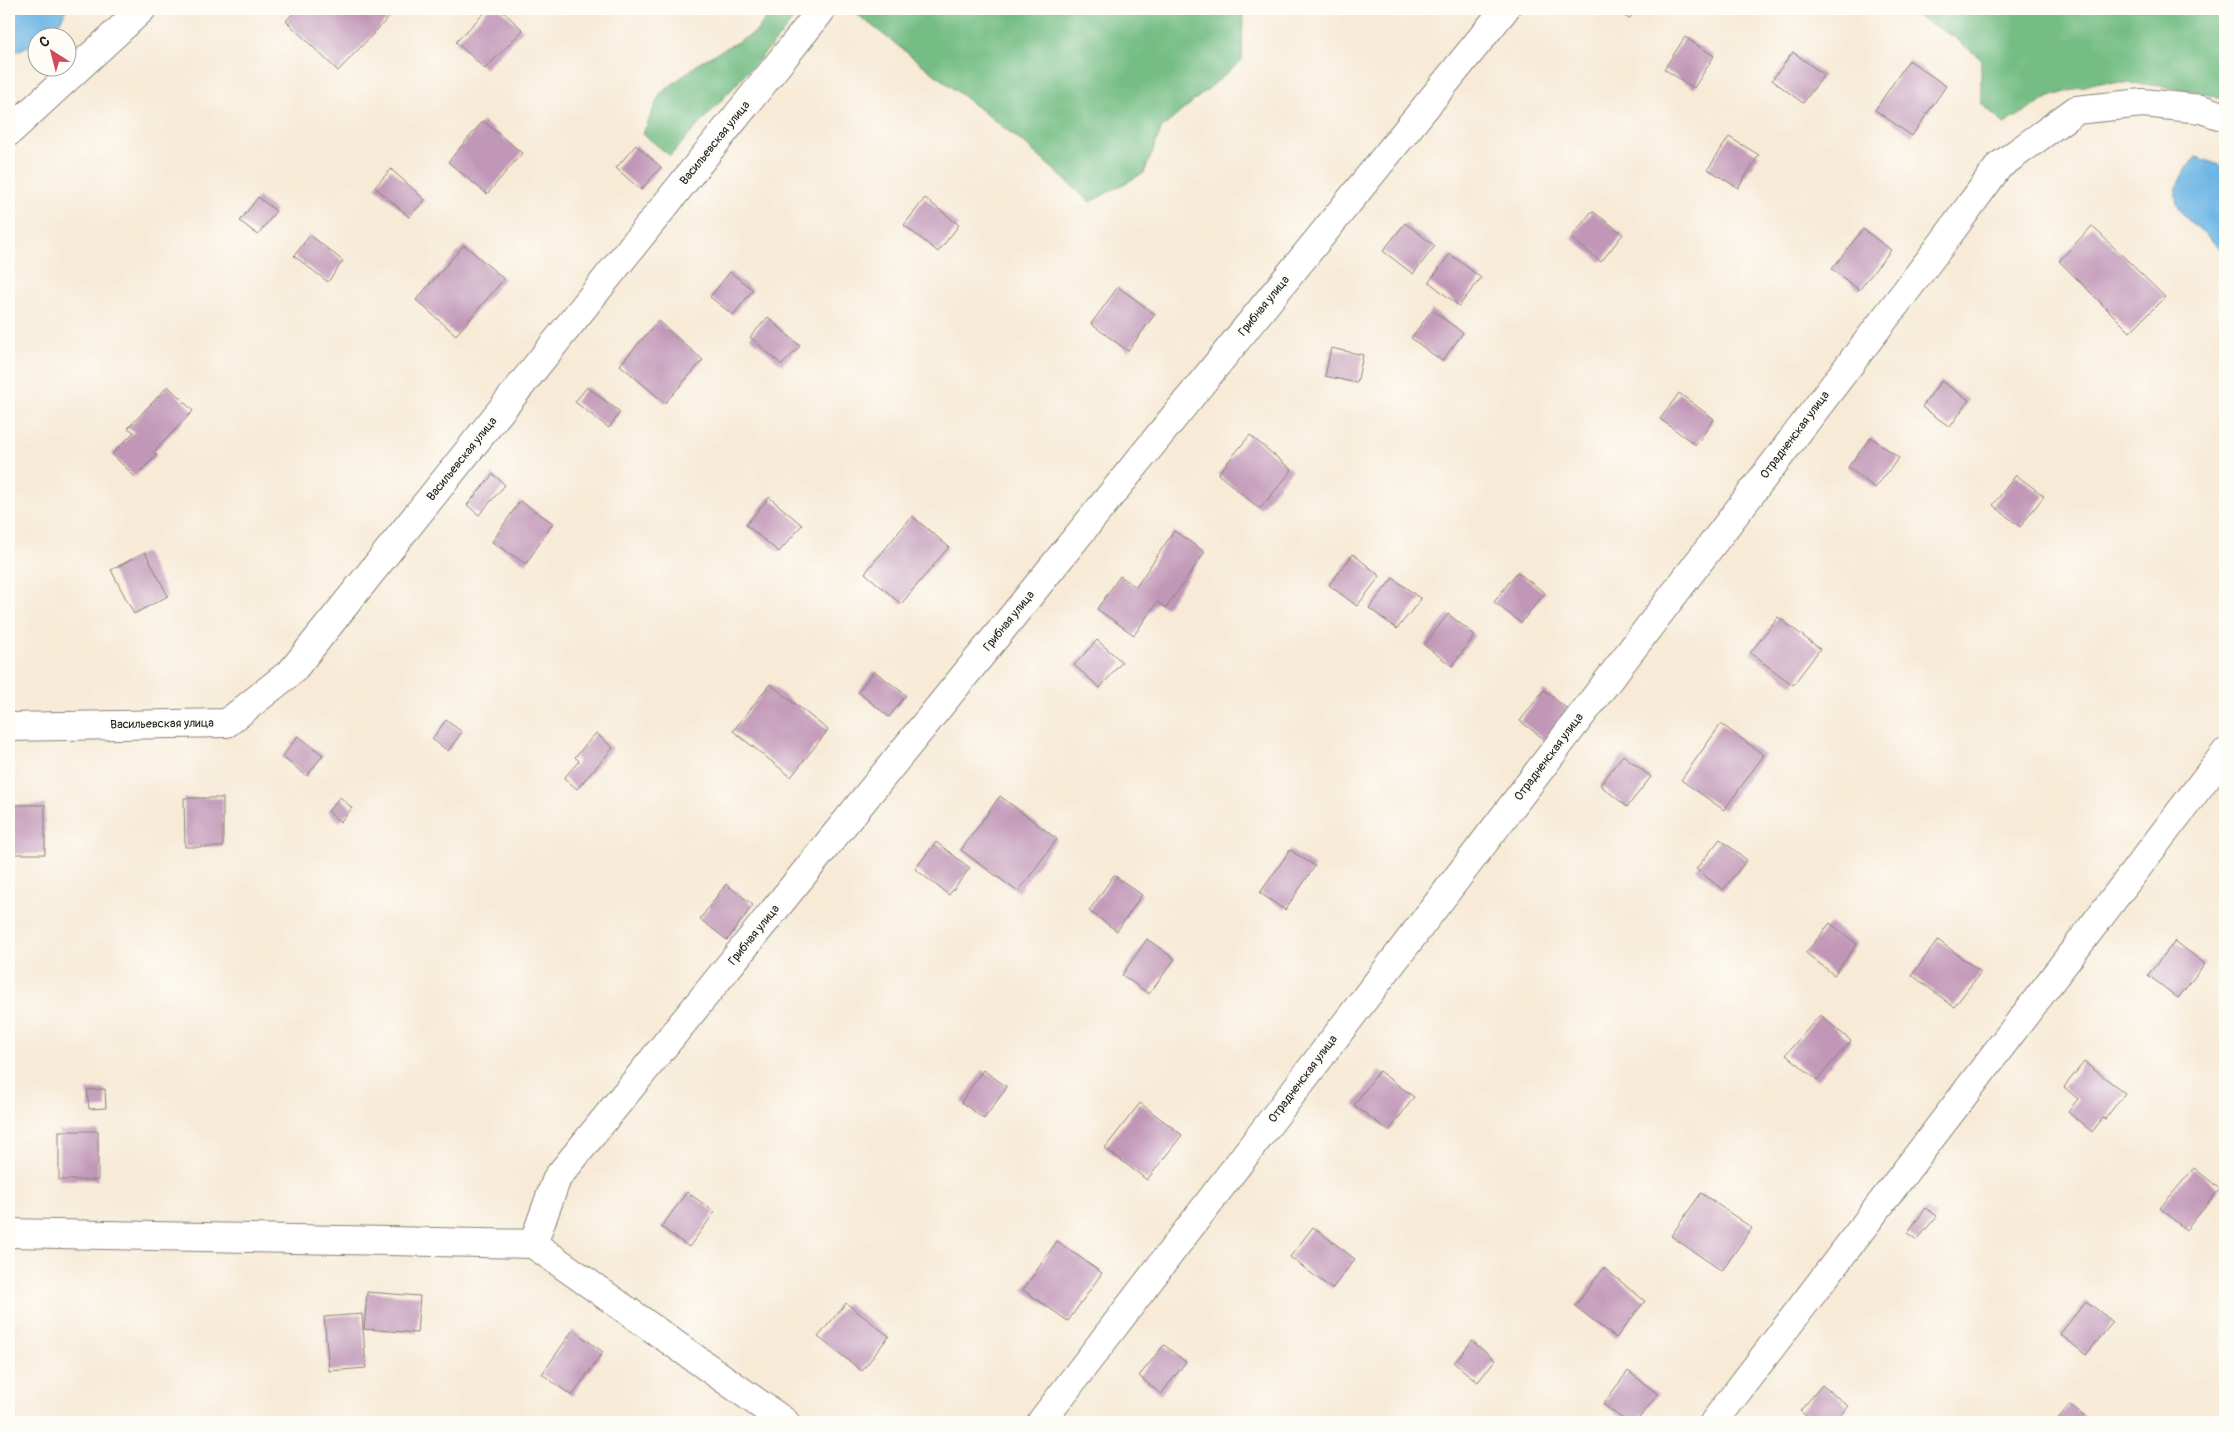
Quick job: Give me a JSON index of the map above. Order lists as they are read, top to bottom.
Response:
{
  "streets": {
    "street": ["Васильевская улица", "Грибная улица", "Отрадненская улица"]
  },
  "north": "top left"
}
